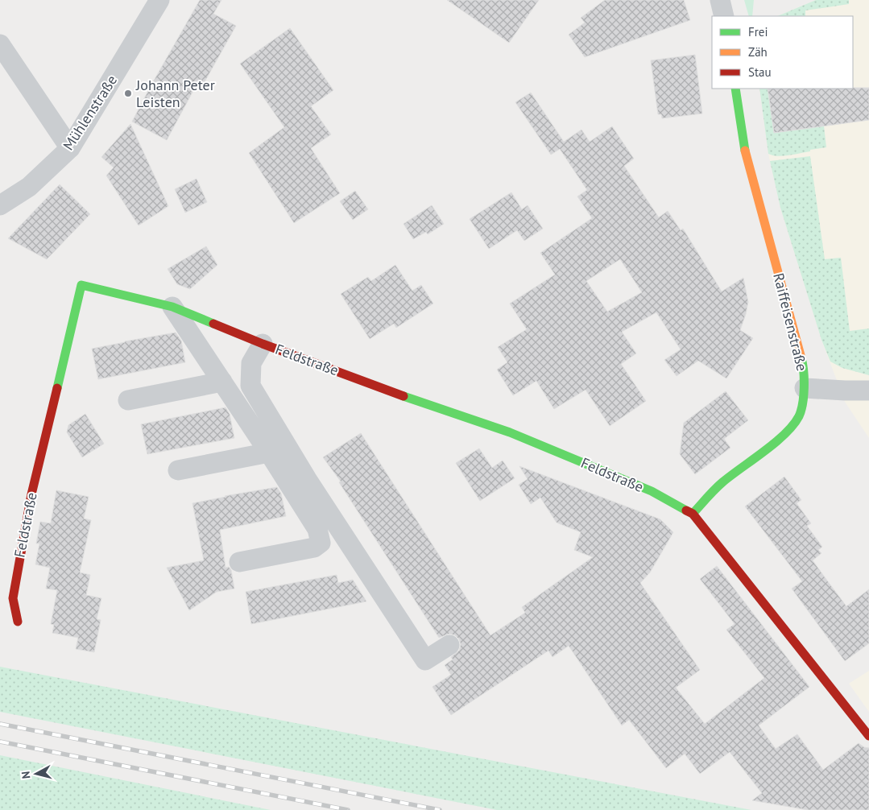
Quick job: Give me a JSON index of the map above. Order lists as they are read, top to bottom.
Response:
{
  "streets": {
    "street": ["Mühlenstraße", "Raiffeisenstraße", "Feldstraße"]
  },
  "crossings": [
    ["Raiffeisenstraße", "Feldstraße"]
  ],
  "places": ["Johann Peter Leisten"],
  "legend": ["Frei", "Zäh", "Stau"],
  "north": "left"
}
